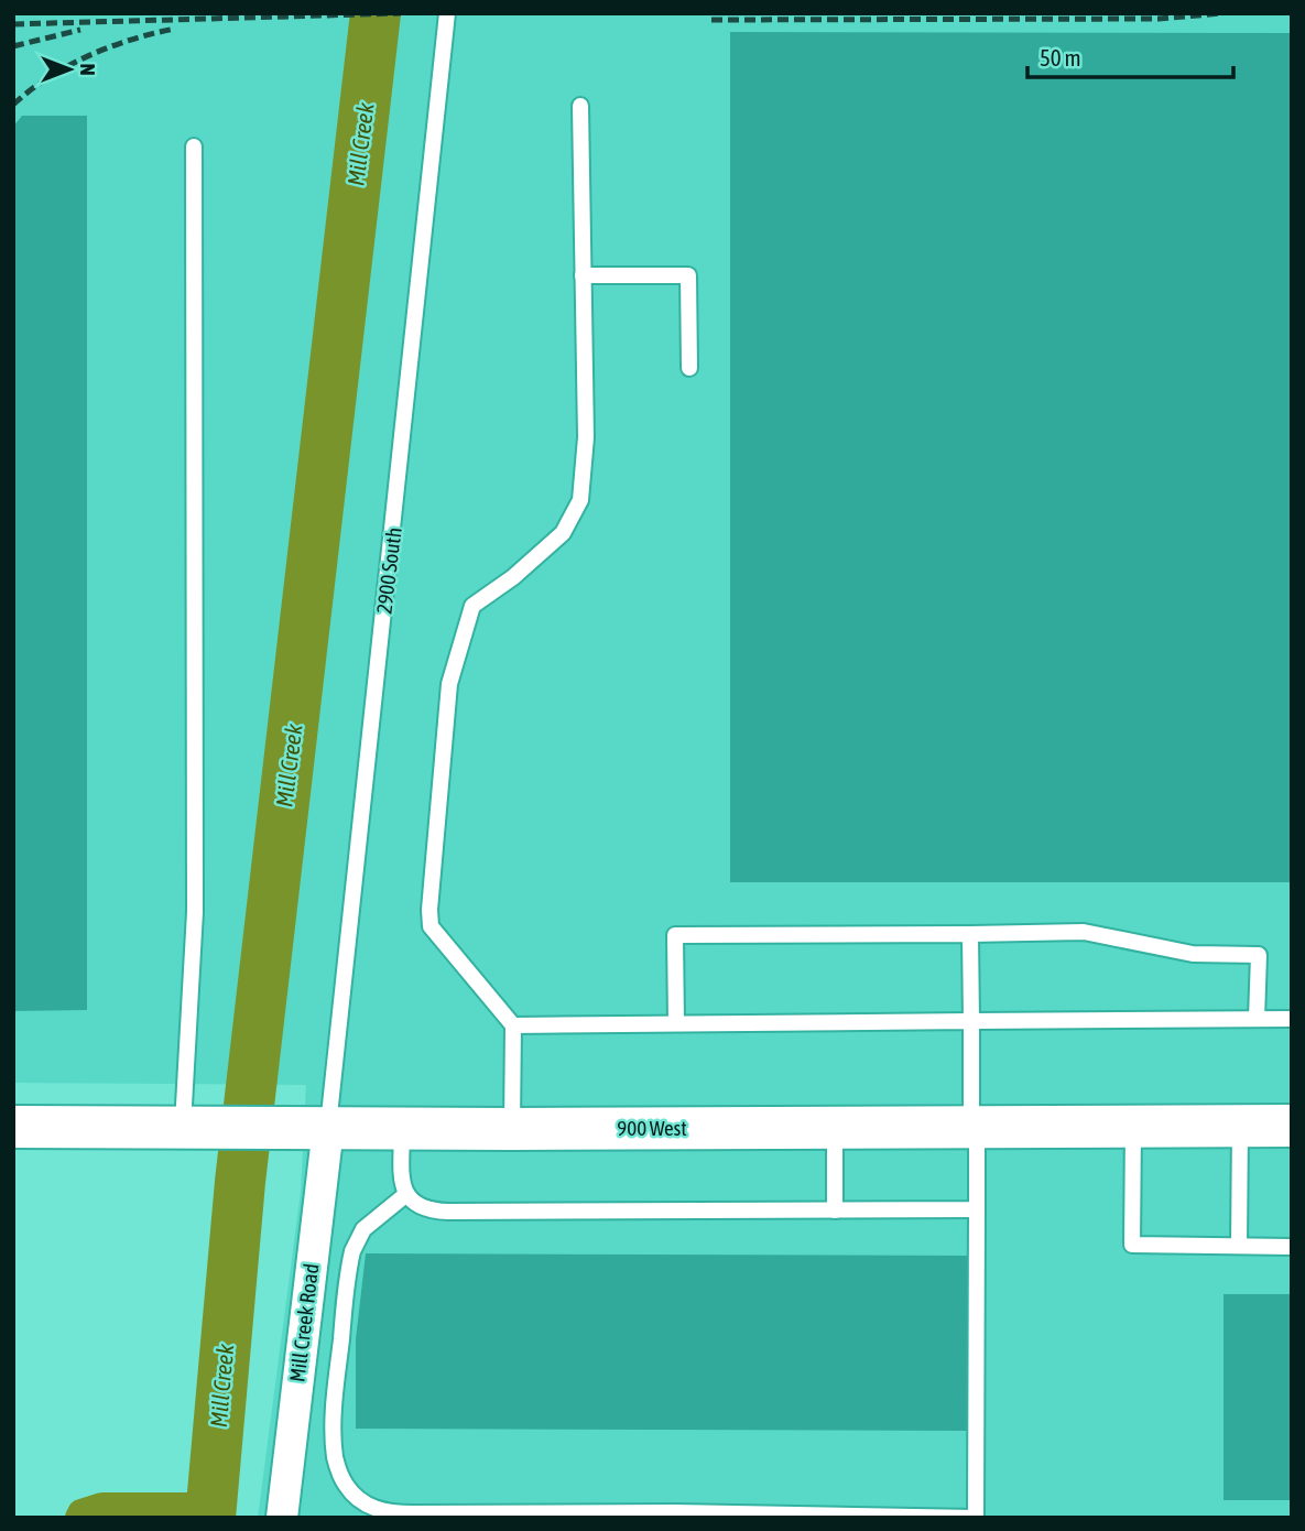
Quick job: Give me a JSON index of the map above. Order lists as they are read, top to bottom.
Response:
{
  "streets": {
    "main road": ["900 West"],
    "street": ["Mill Creek Road"],
    "lane": ["2900 South"]
  },
  "crossings": [
    ["2900 South", "900 West"],
    ["2900 South", "Mill Creek Road"],
    ["900 West", "Mill Creek Road"]
  ],
  "water": ["Mill Creek"],
  "scale_bar": "50 m",
  "north": "right"
}
